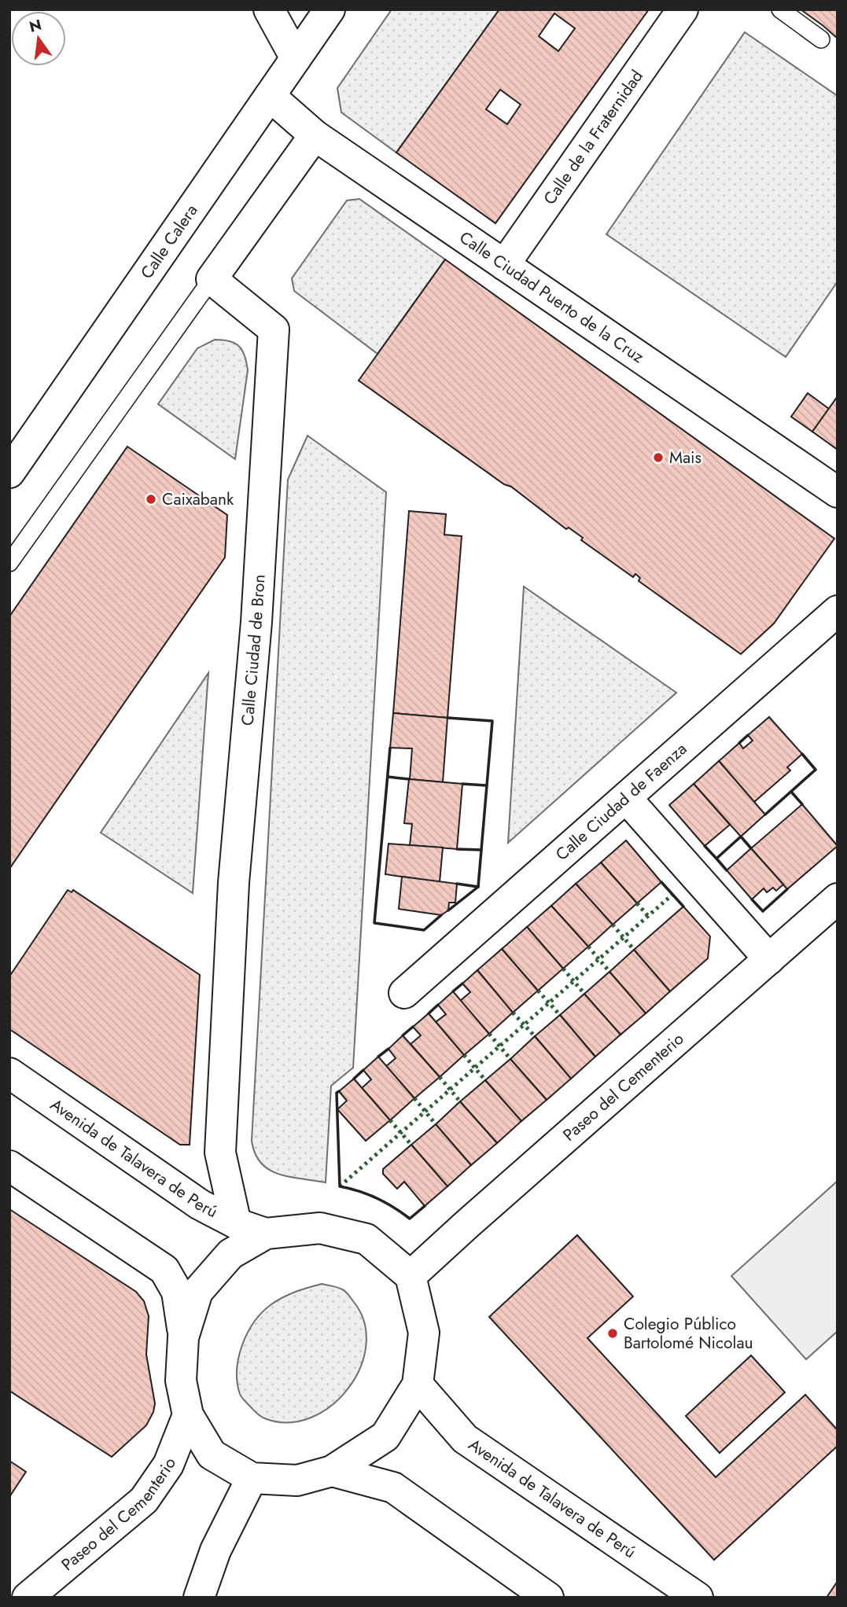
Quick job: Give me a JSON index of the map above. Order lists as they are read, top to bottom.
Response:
{
  "streets": {
    "street": [
      "Calle de la Fraternidad",
      "Calle Calera",
      "Calle Ciudad Puerto de la Cruz",
      "Calle Ciudad de Bron",
      "Calle Ciudad de Faenza",
      "Paseo del Cementerio",
      "Avenida de Talavera de Perú"
    ]
  },
  "crossings": [
    ["Calle de la Fraternidad", "Calle Ciudad Puerto de la Cruz"],
    ["Calle Calera", "Calle Ciudad Puerto de la Cruz"],
    ["Calle Ciudad de Bron", "Avenida de Talavera de Perú"]
  ],
  "places": ["Mais", "Caixabank", "Colegio Público Bartolomé Nicolau"],
  "north": "top"
}
